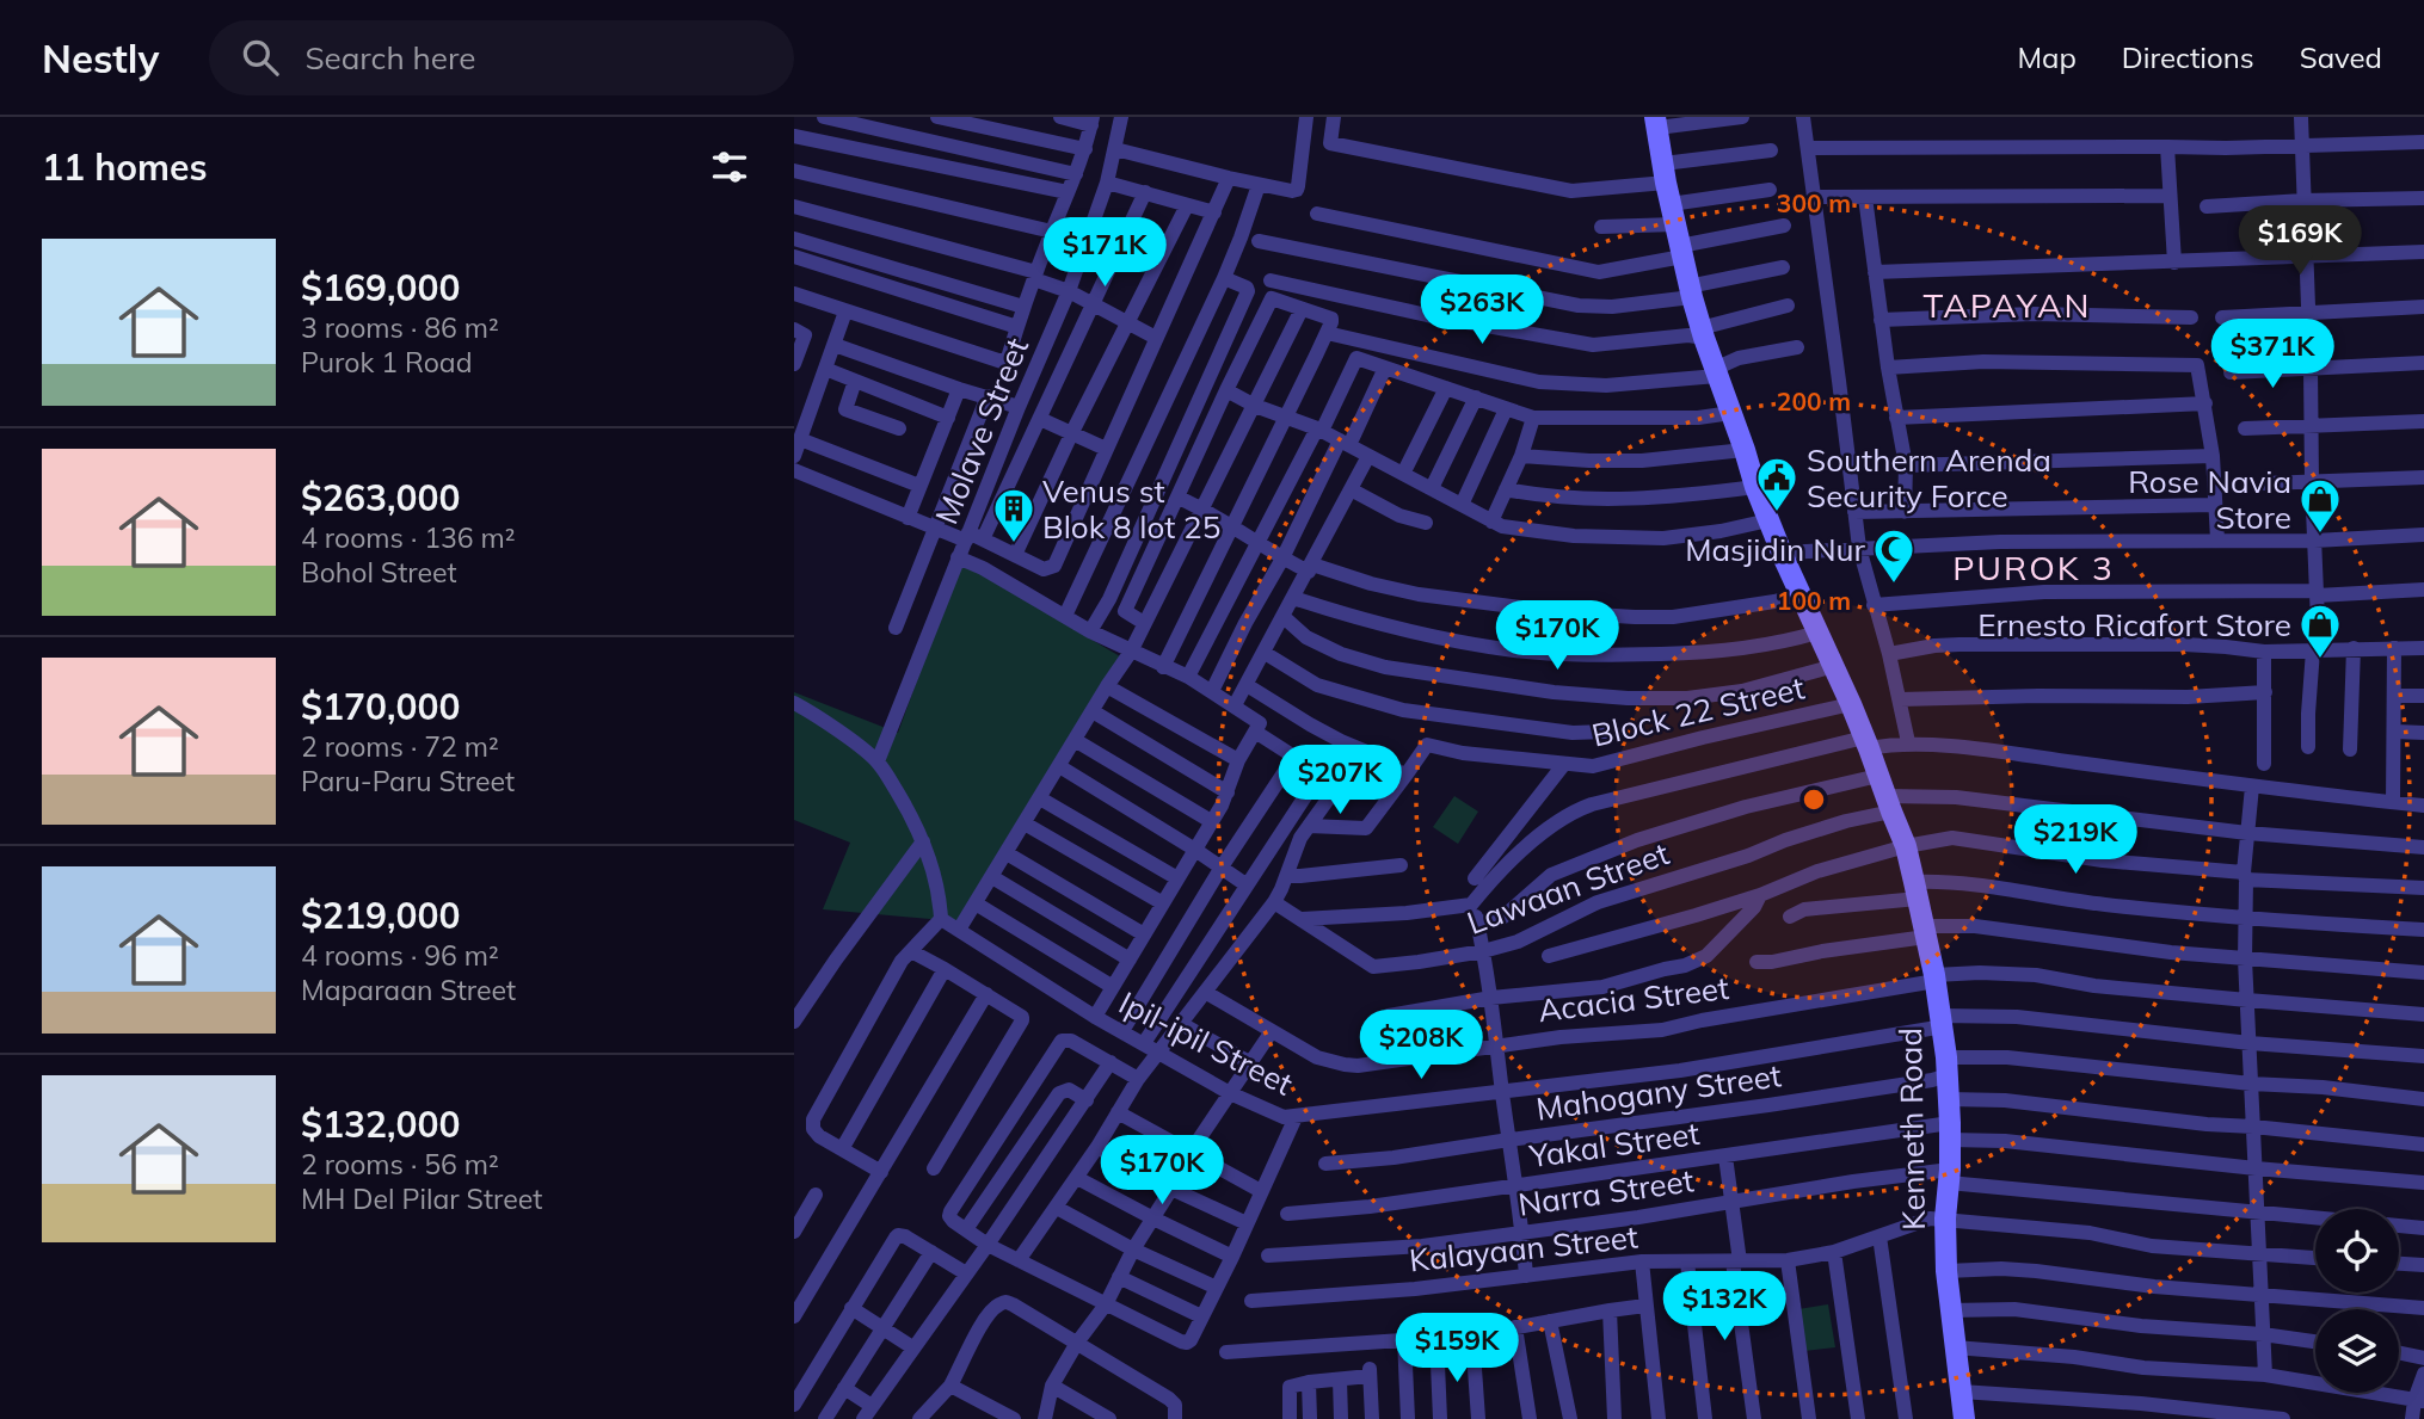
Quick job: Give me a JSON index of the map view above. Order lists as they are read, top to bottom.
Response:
{
  "streets": {
    "street": [
      "Molave Street",
      "Block 22 Street",
      "Lawaan Street",
      "Acacia Street",
      "Ipil-ipil Street",
      "Mahogany Street",
      "Kenneth Road",
      "Yakal Street",
      "Narra Street",
      "Kalayaan Street"
    ]
  },
  "crossings": [
    ["Block 22 Street", "Kenneth Road"],
    ["Lawaan Street", "Kenneth Road"],
    ["Acacia Street", "Kenneth Road"],
    ["Ipil-ipil Street", "Kenneth Road"],
    ["Mahogany Street", "Kenneth Road"],
    ["Kenneth Road", "Yakal Street"],
    ["Kenneth Road", "Narra Street"],
    ["Kenneth Road", "Kalayaan Street"]
  ],
  "districts": ["TAPAYAN", "PUROK 3"],
  "places": {
    "public building": ["Southern Arenda Security Force"],
    "shop": ["Rose Navia Store", "Ernesto Ricafort Store"],
    "building": ["Venus st Blok 8 lot 25"],
    "mosque": ["Masjidin Nur"]
  },
  "page": {
    "header": "Nestly",
    "search": "Search here",
    "nav": ["Map", "Directions", "Saved"],
    "heading": "11 homes",
    "price": [
      "$169K",
      "$171K",
      "$263K",
      "$371K",
      "$170K",
      "$207K",
      "$219K",
      "$208K",
      "$170K",
      "$132K",
      "$159K"
    ],
    "list": [
      {
        "name": "$169,000",
        "note": "3 rooms · 86 m² · Purok 1 Road"
      },
      {
        "name": "$263,000",
        "note": "4 rooms · 136 m² · Bohol Street"
      },
      {
        "name": "$170,000",
        "note": "2 rooms · 72 m² · Paru-Paru Street"
      },
      {
        "name": "$219,000",
        "note": "4 rooms · 96 m² · Maparaan Street"
      },
      {
        "name": "$132,000",
        "note": "2 rooms · 56 m² · MH Del Pilar Street"
      }
    ]
  },
  "rings": ["300 m", "200 m", "100 m"]
}
